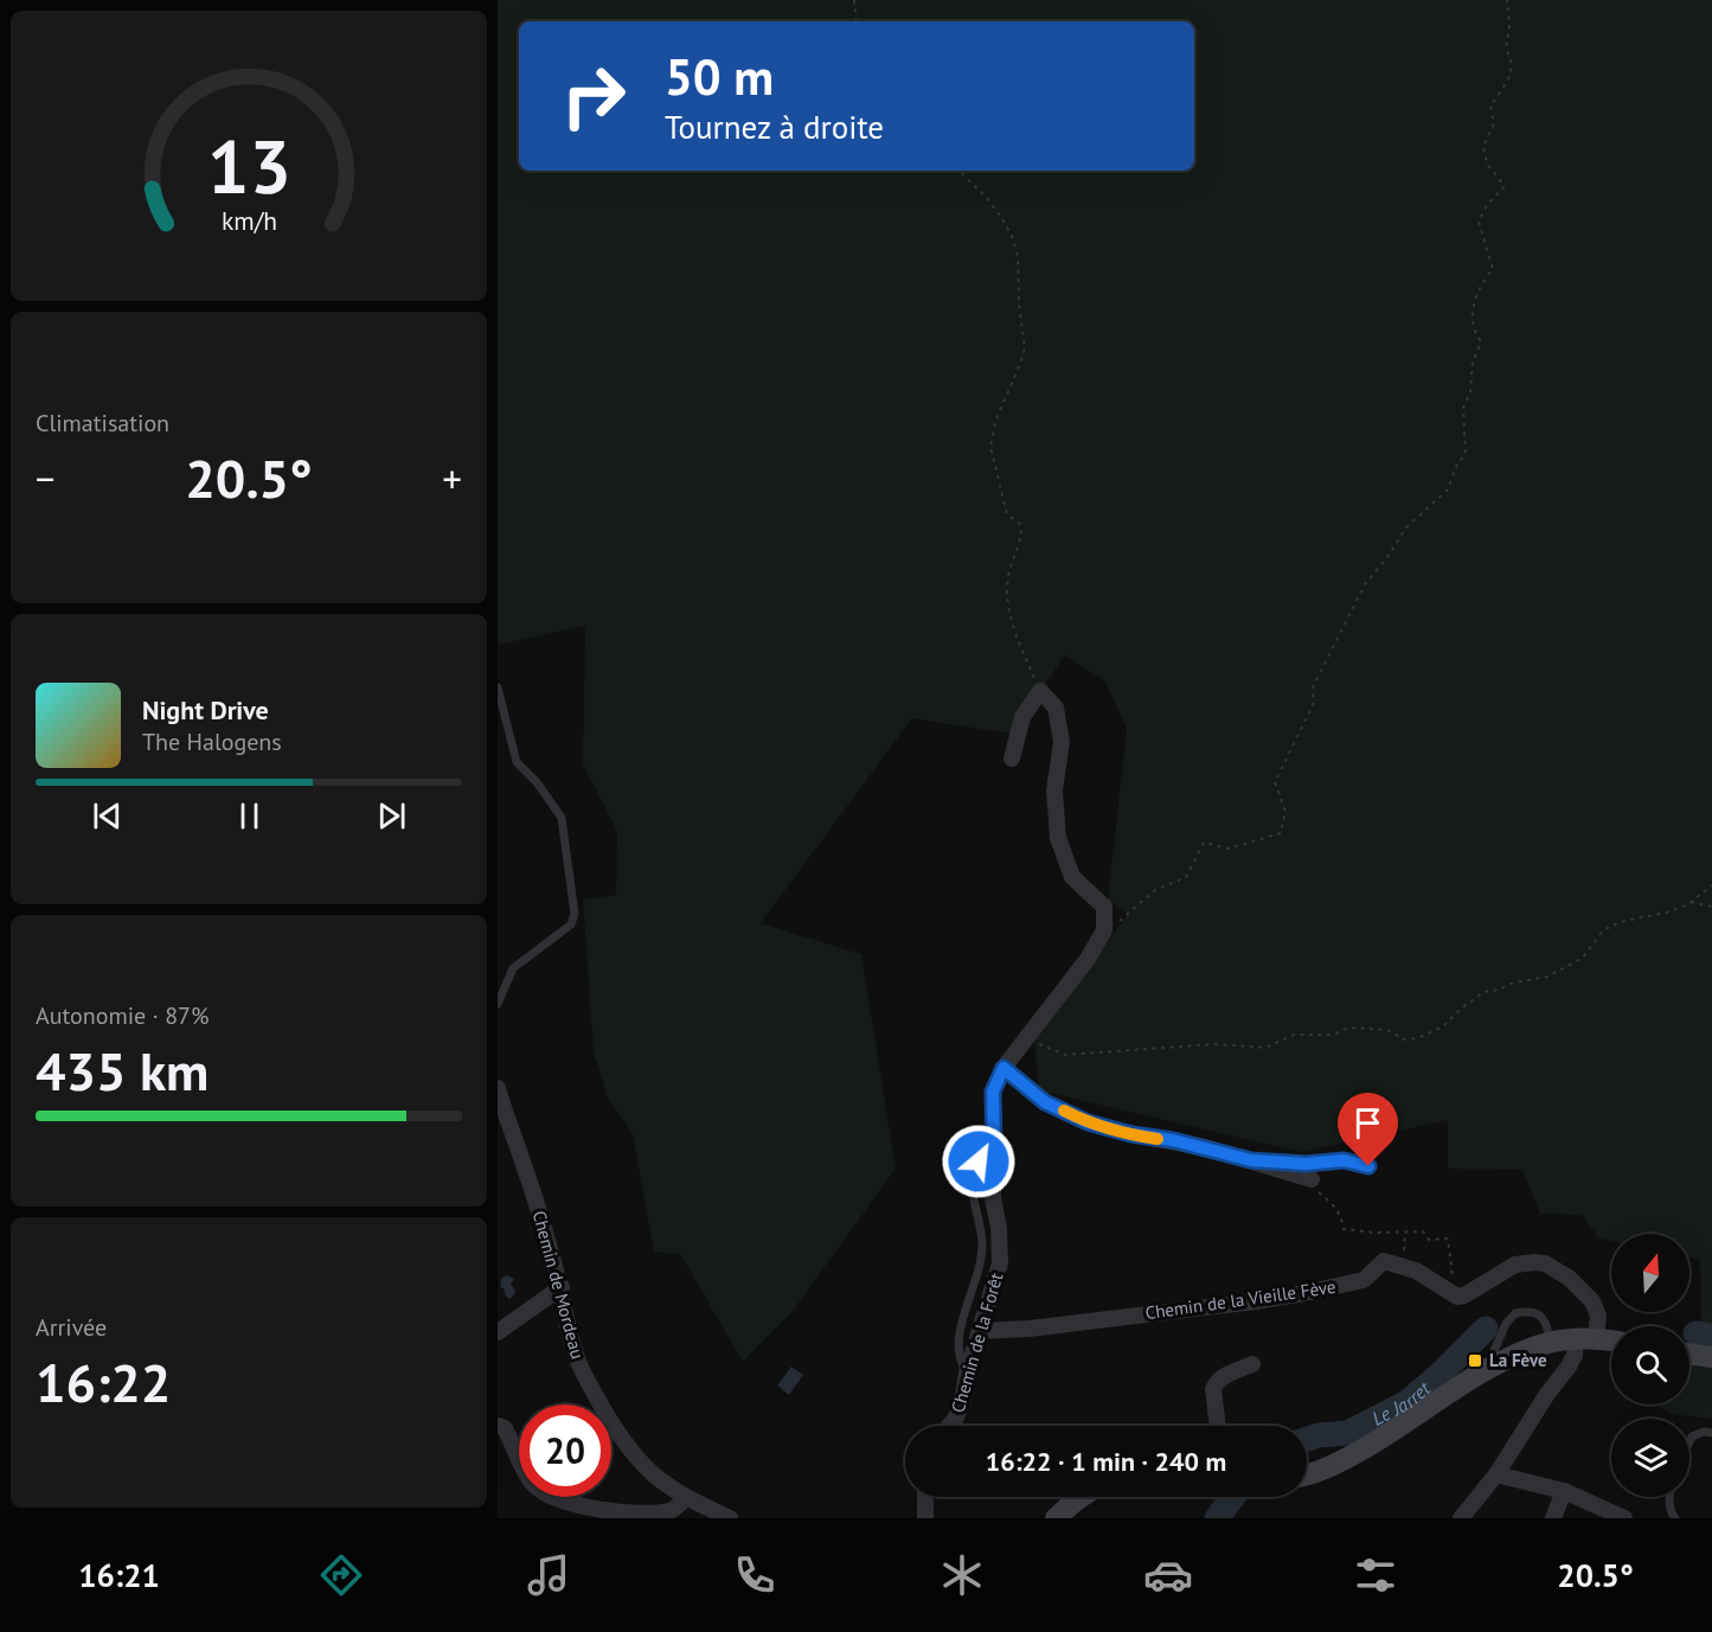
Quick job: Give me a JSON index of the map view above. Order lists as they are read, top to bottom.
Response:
{
  "streets": {
    "street": ["Chemin de Mordeau", "Chemin de la Vieille Fève", "Chemin de la Forêt"]
  },
  "crossings": [
    ["Chemin de la Vieille Fève", "Chemin de la Forêt"]
  ],
  "water": ["Le Jarret"],
  "places": {
    "transit": ["La Fève"]
  },
  "north": "top",
  "page": {
    "turn": ["50 m", "Tournez à droite"],
    "tile": [
      "Climatisation",
      ["Autonomie · 87%", "435 km"],
      ["Arrivée", "16:22"]
    ],
    "heat": ["−", "20.5°", "+"],
    "song": ["Night Drive", "The Halogens"],
    "limit": "20",
    "trip": "16:22 · 1 min · 240 m",
    "tabs": ["16:21", "20.5°"],
    "gauge": ["13", "km/h"]
  }
}
